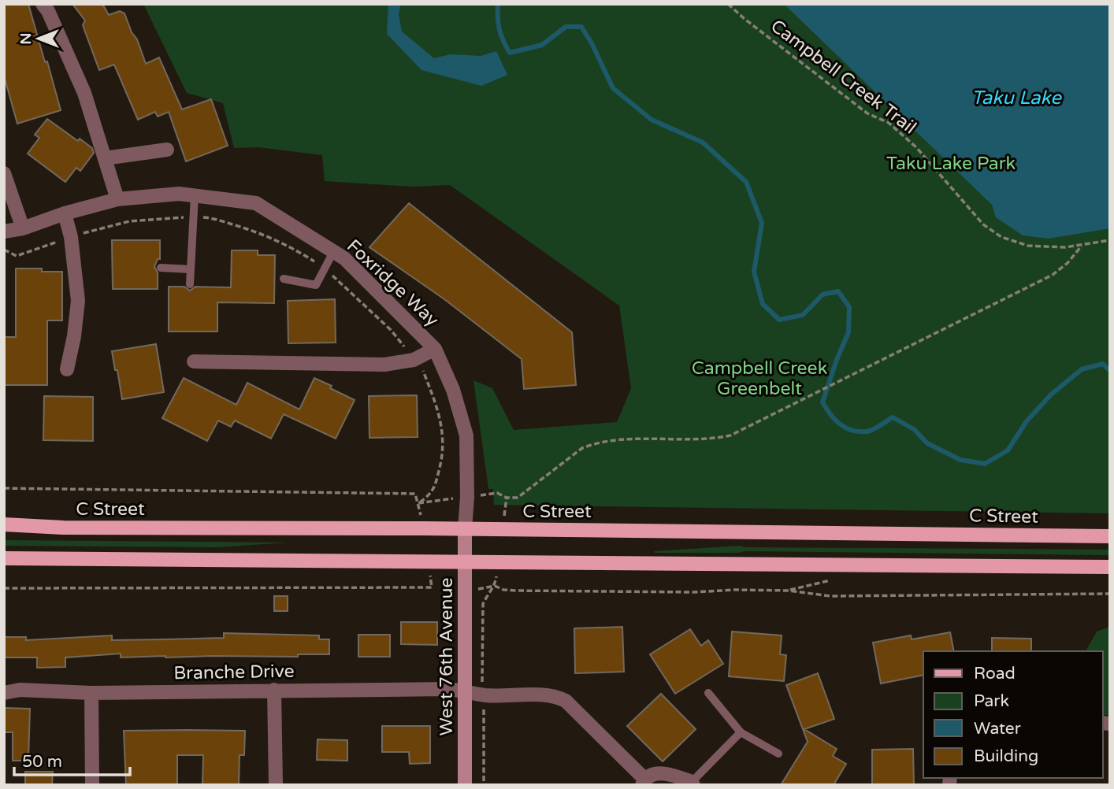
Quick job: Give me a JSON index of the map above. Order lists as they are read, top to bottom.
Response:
{
  "streets": {
    "main road": ["C Street"],
    "street": ["Foxridge Way", "West 76th Avenue", "Branche Drive"],
    "path": ["Campbell Creek Trail"]
  },
  "crossings": [
    ["Foxridge Way", "C Street"],
    ["Foxridge Way", "West 76th Avenue"],
    ["C Street", "West 76th Avenue"],
    ["West 76th Avenue", "Branche Drive"]
  ],
  "water": ["Taku Lake"],
  "parks": ["Taku Lake Park", "Campbell Creek Greenbelt"],
  "legend": [
    "Road",
    "Park",
    "Water",
    "Building"
  ],
  "scale_bar": "50 m",
  "north": "left"
}
